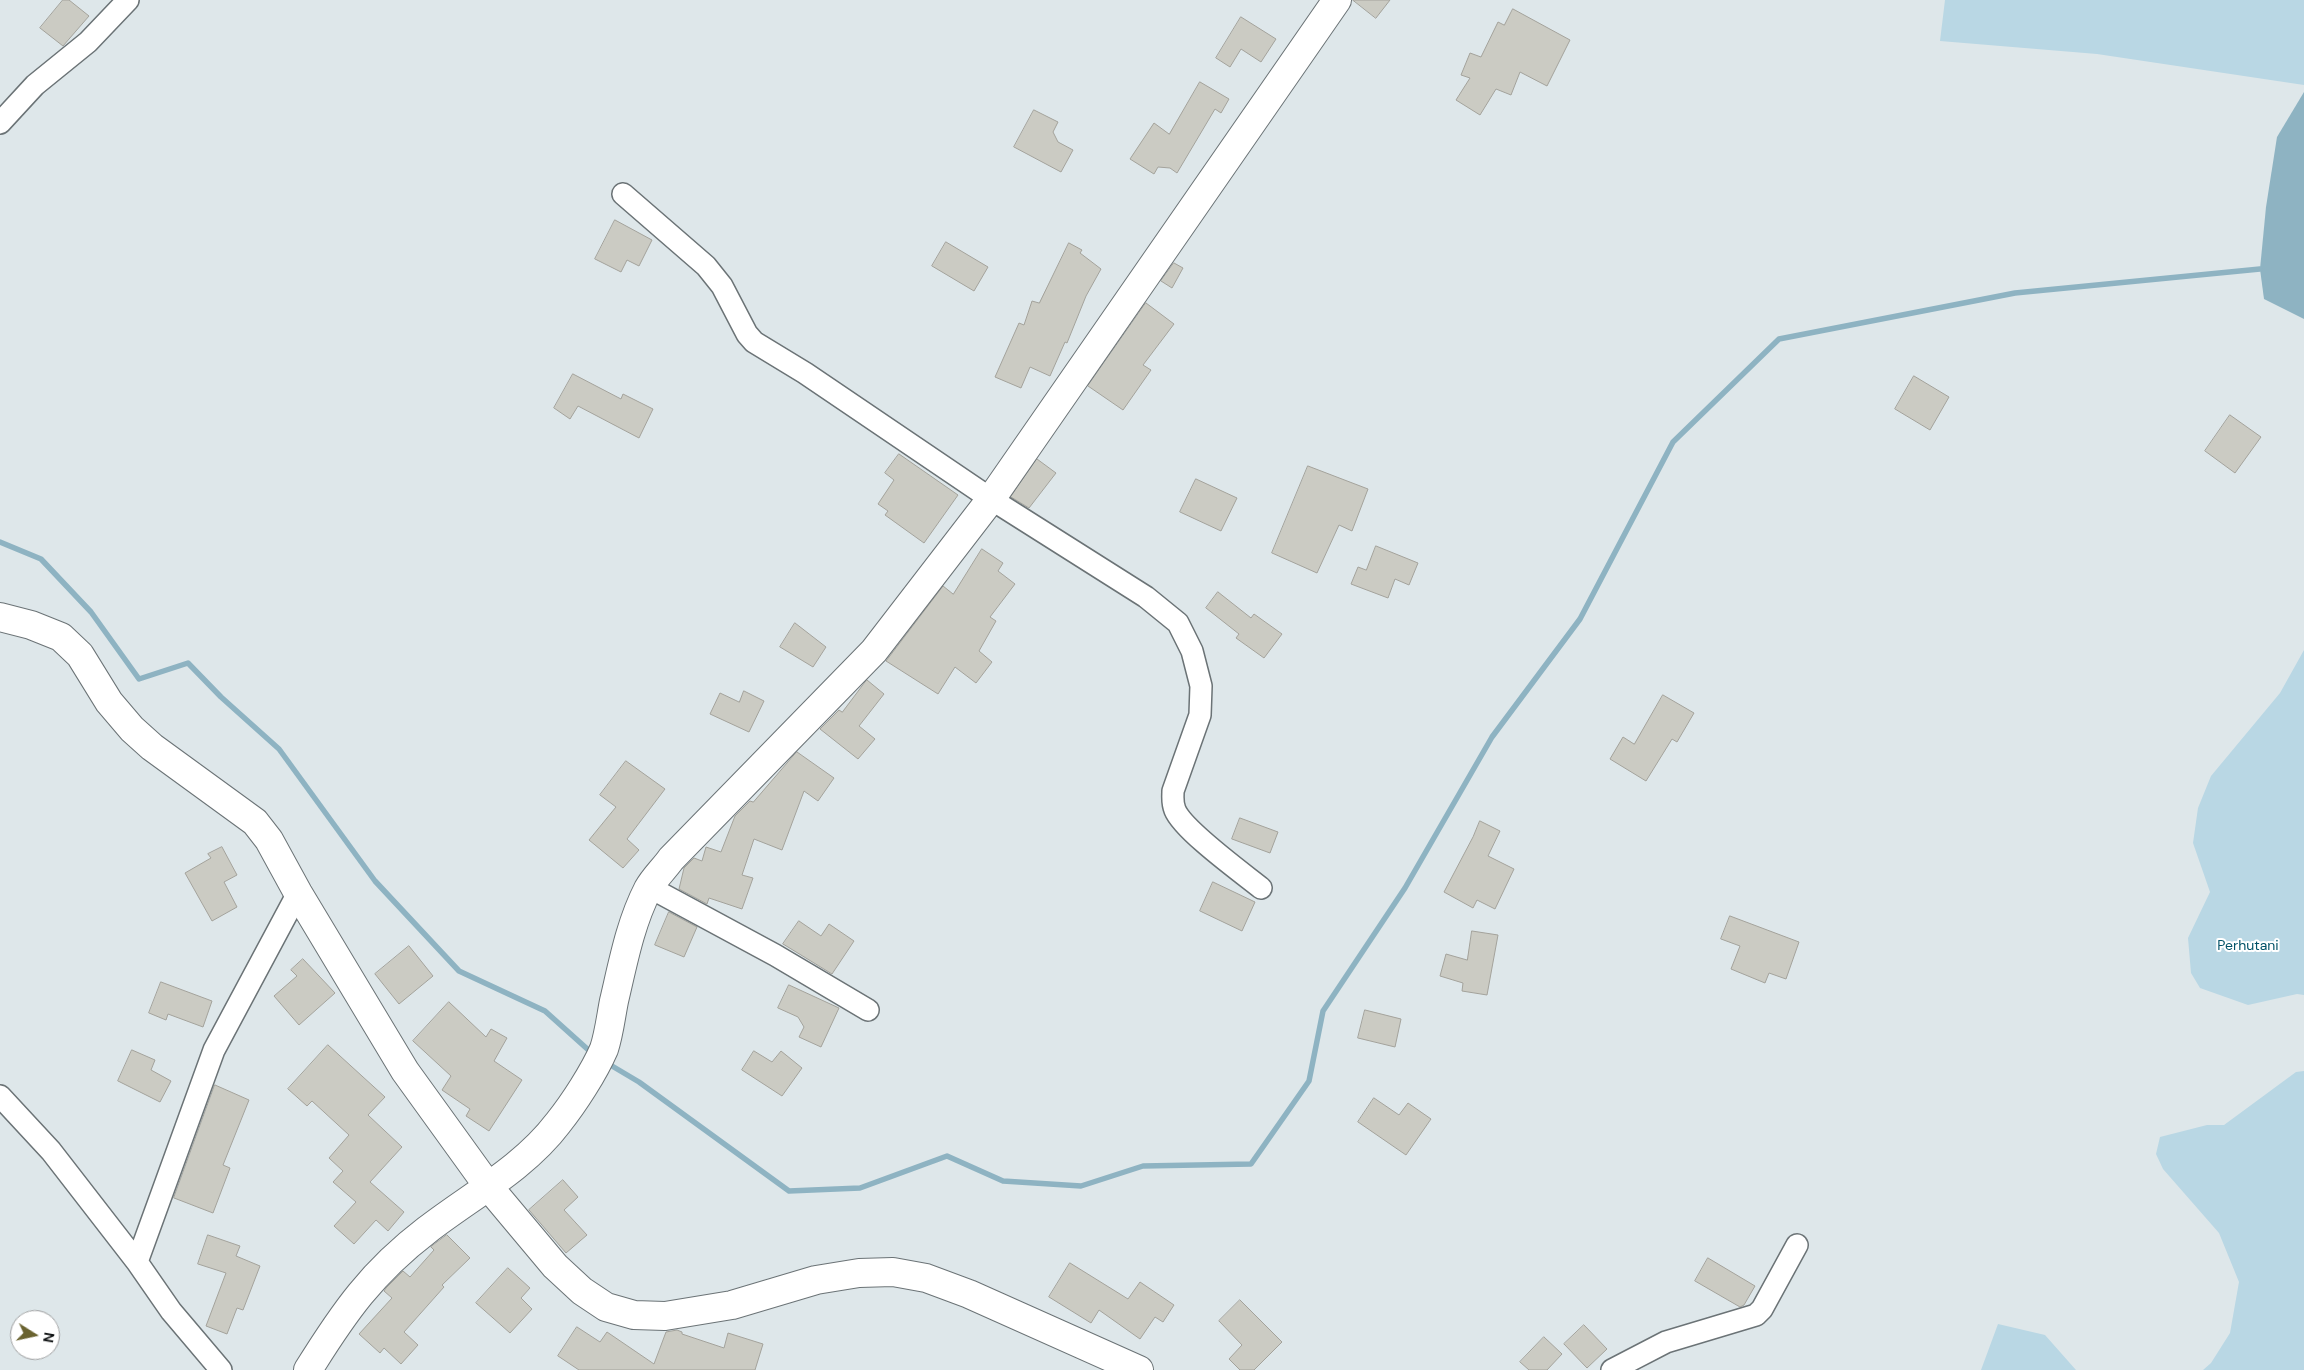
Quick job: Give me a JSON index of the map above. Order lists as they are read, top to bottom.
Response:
{
  "parks": ["Perhutani"],
  "north": "right"
}
